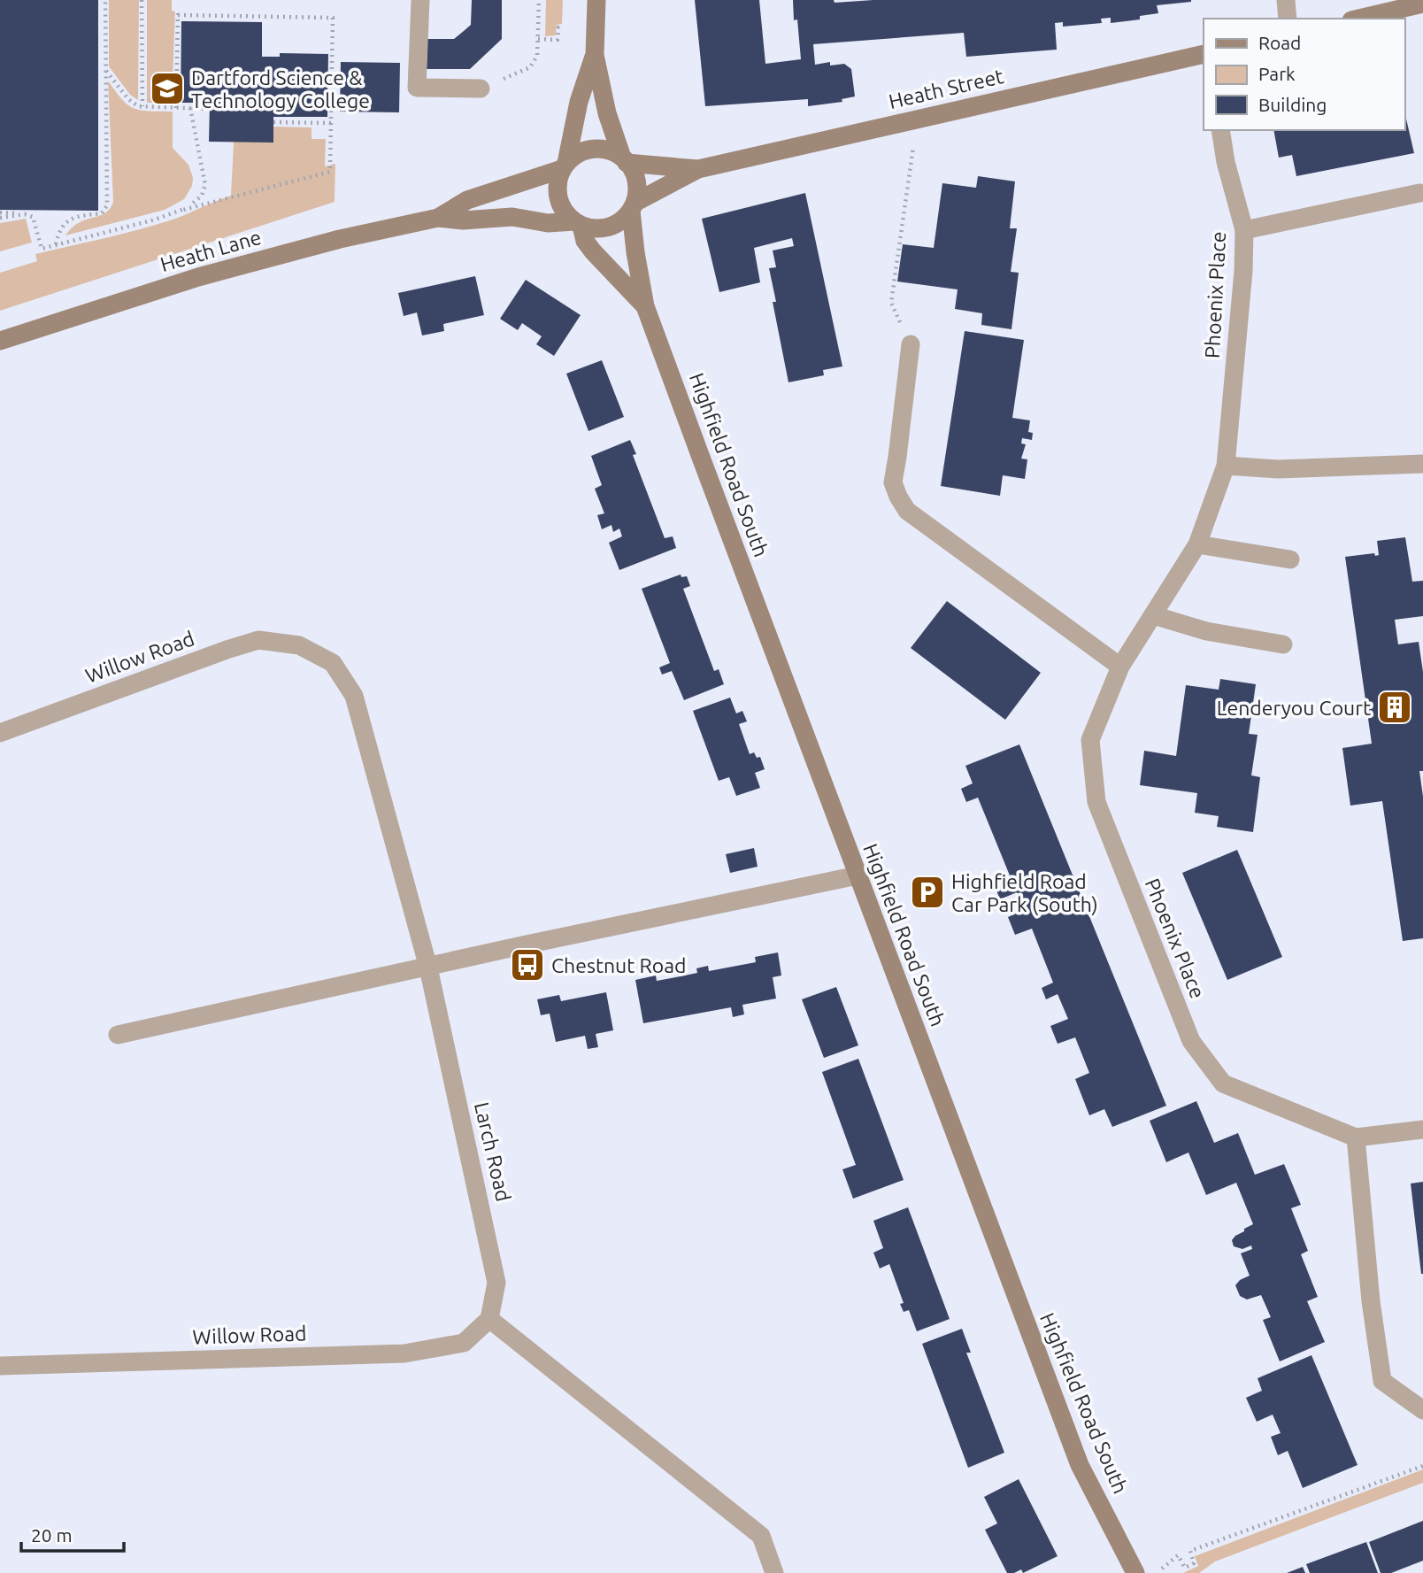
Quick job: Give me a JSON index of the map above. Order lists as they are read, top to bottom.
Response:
{
  "streets": {
    "street": [
      "Heath Street",
      "Heath Lane",
      "Phoenix Place",
      "Highfield Road South",
      "Willow Road",
      "Larch Road"
    ]
  },
  "crossings": [
    ["Heath Street", "Heath Lane"],
    ["Heath Street", "Highfield Road South"],
    ["Heath Lane", "Highfield Road South"],
    ["Willow Road", "Larch Road"]
  ],
  "places": {
    "school or university": ["Dartford Science & Technology College"],
    "building": ["Lenderyou Court"],
    "parking": ["Highfield Road Car Park (South)"],
    "bus stop": ["Chestnut Road"]
  },
  "legend": ["Road", "Park", "Building"],
  "scale_bar": "20 m"
}
